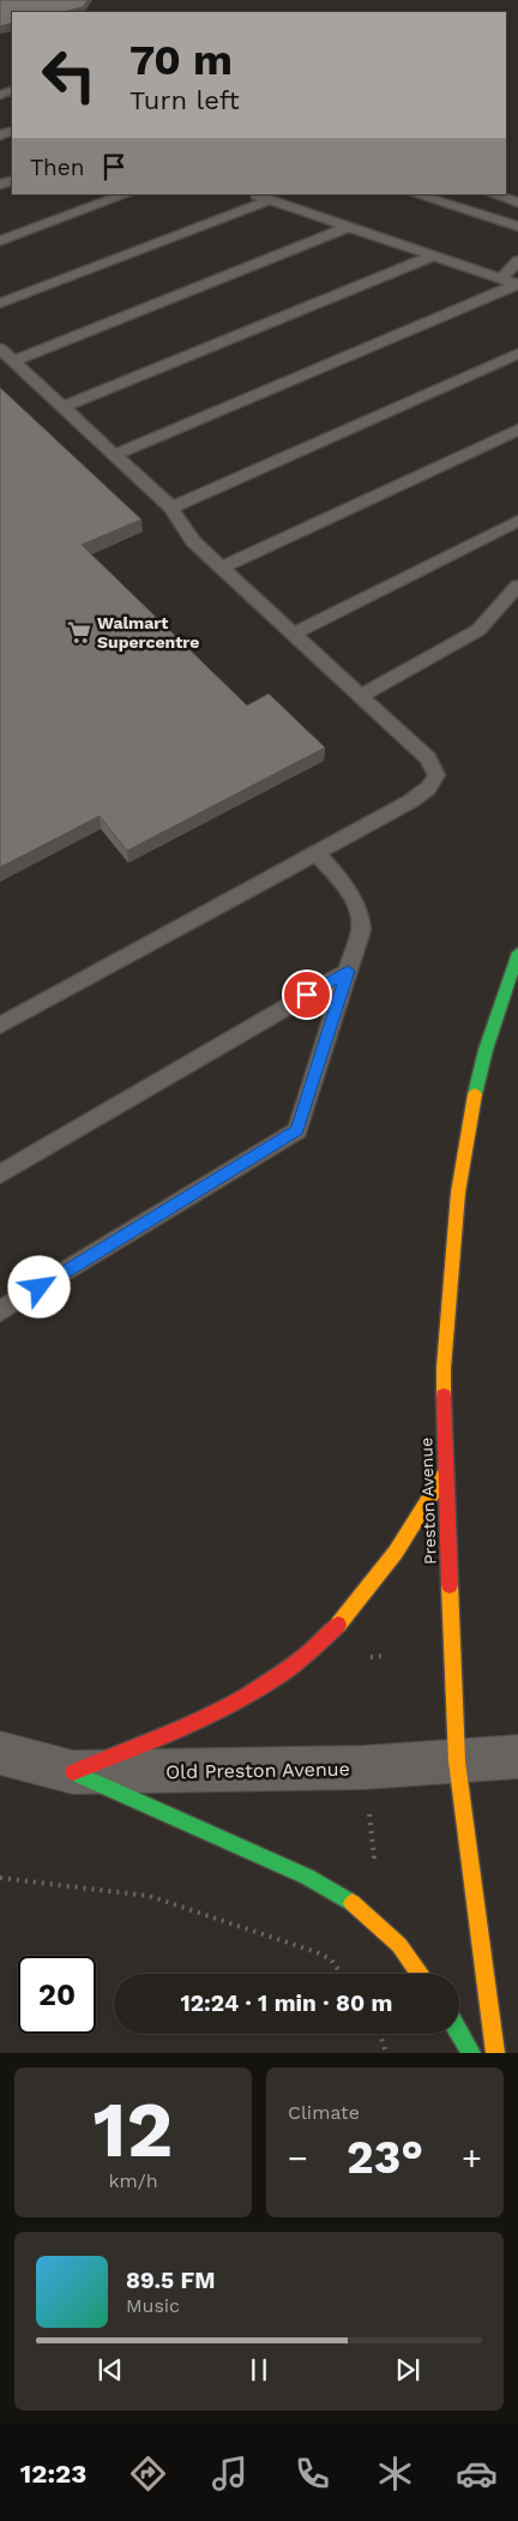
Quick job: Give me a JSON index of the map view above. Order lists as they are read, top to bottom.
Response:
{
  "streets": {
    "main road": ["Preston Avenue"],
    "street": ["Old Preston Avenue"]
  },
  "crossings": [
    ["Preston Avenue", "Old Preston Avenue"]
  ],
  "places": {
    "supermarket": ["Walmart Supercentre"]
  },
  "page": {
    "turn": ["70 m", "Turn left"],
    "then": "Then",
    "limit": "20",
    "trip": "12:24 · 1 min · 80 m",
    "tile": [
      ["12", "km/h"],
      "Climate"
    ],
    "heat": ["−", "23°", "+"],
    "song": ["89.5 FM", "Music"],
    "tabs": "12:23"
  }
}
